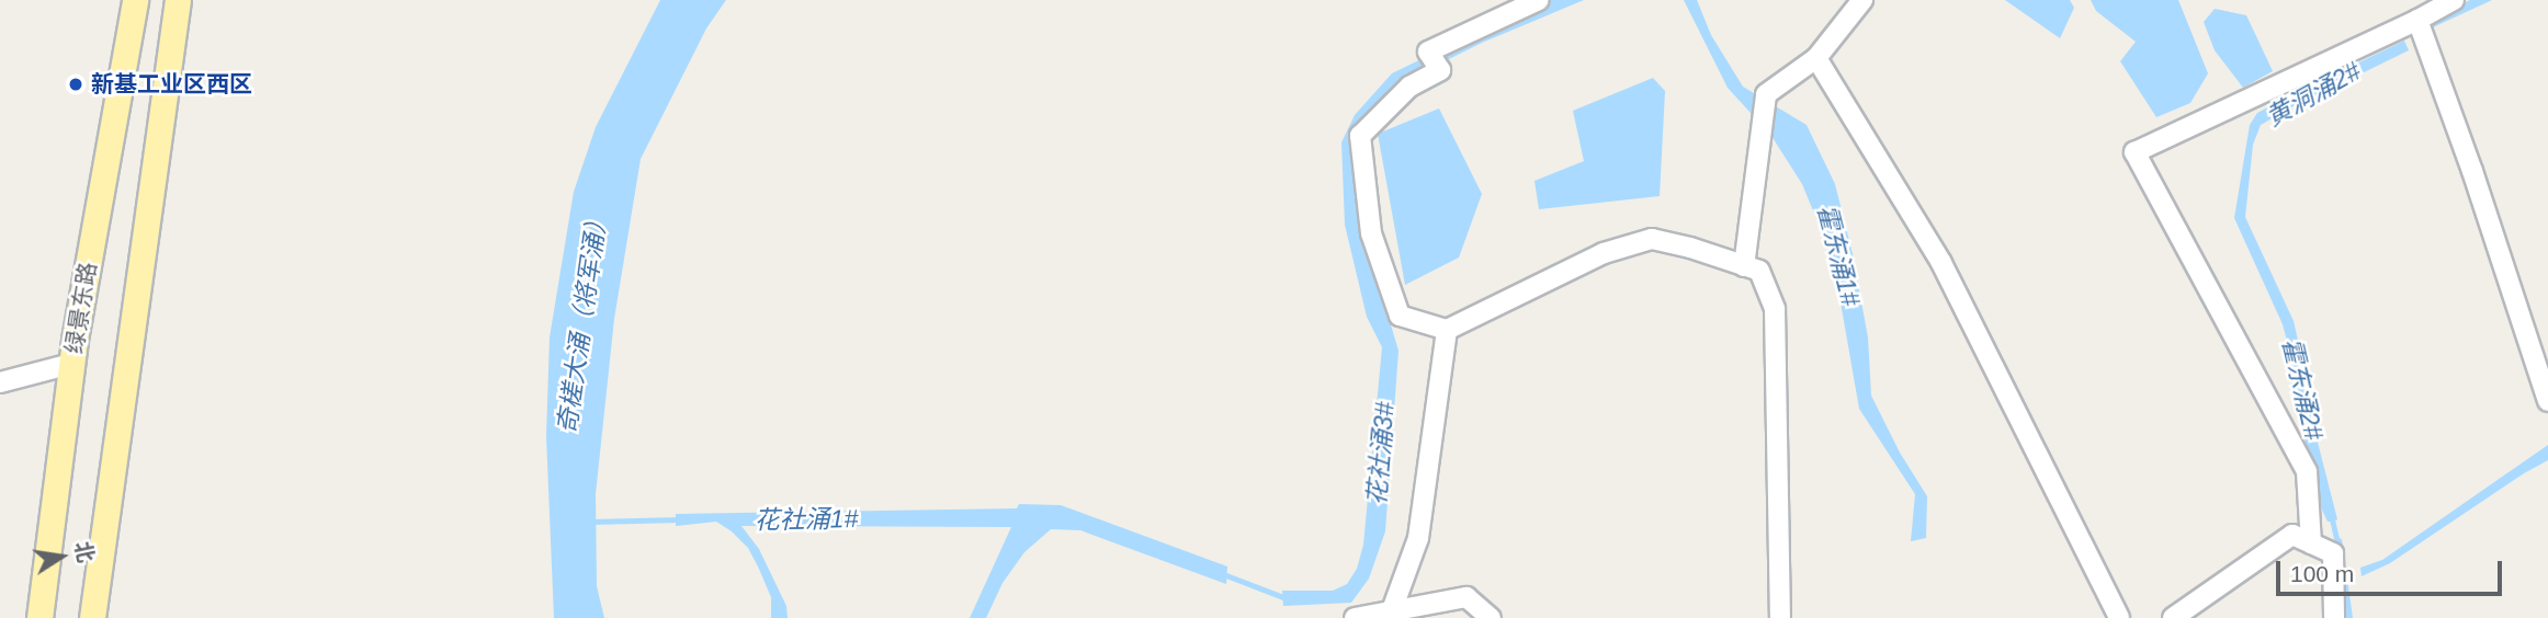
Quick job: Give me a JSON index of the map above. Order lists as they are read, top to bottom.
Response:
{
  "streets": {
    "main road": ["绿景东路"]
  },
  "water": [
    "黄洞涌2#",
    "霍东涌1#",
    "奇槎大涌（将军涌）",
    "霍东涌2#",
    "花社涌3#",
    "花社涌1#"
  ],
  "places": ["新基工业区西区"],
  "scale_bar": "100 m",
  "north": "right"
}
